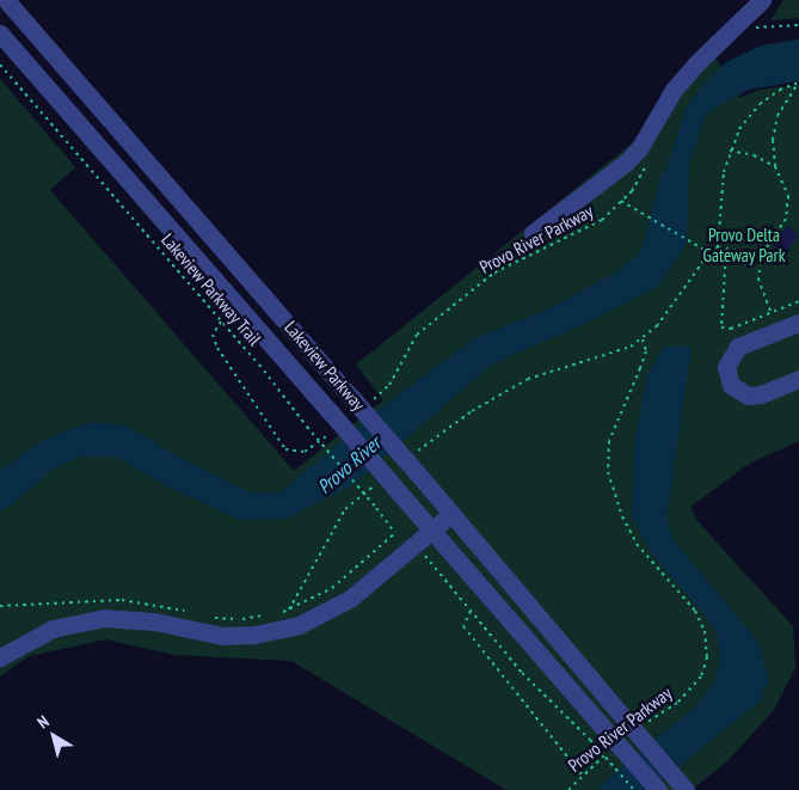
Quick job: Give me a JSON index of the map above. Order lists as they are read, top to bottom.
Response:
{
  "streets": {
    "street": ["Lakeview Parkway"],
    "path": ["Provo River Parkway", "Lakeview Parkway Trail"]
  },
  "crossings": [
    ["Provo River Parkway", "Lakeview Parkway"]
  ],
  "water": ["Provo River"],
  "parks": ["Provo Delta Gateway Park"],
  "north": "top left"
}
